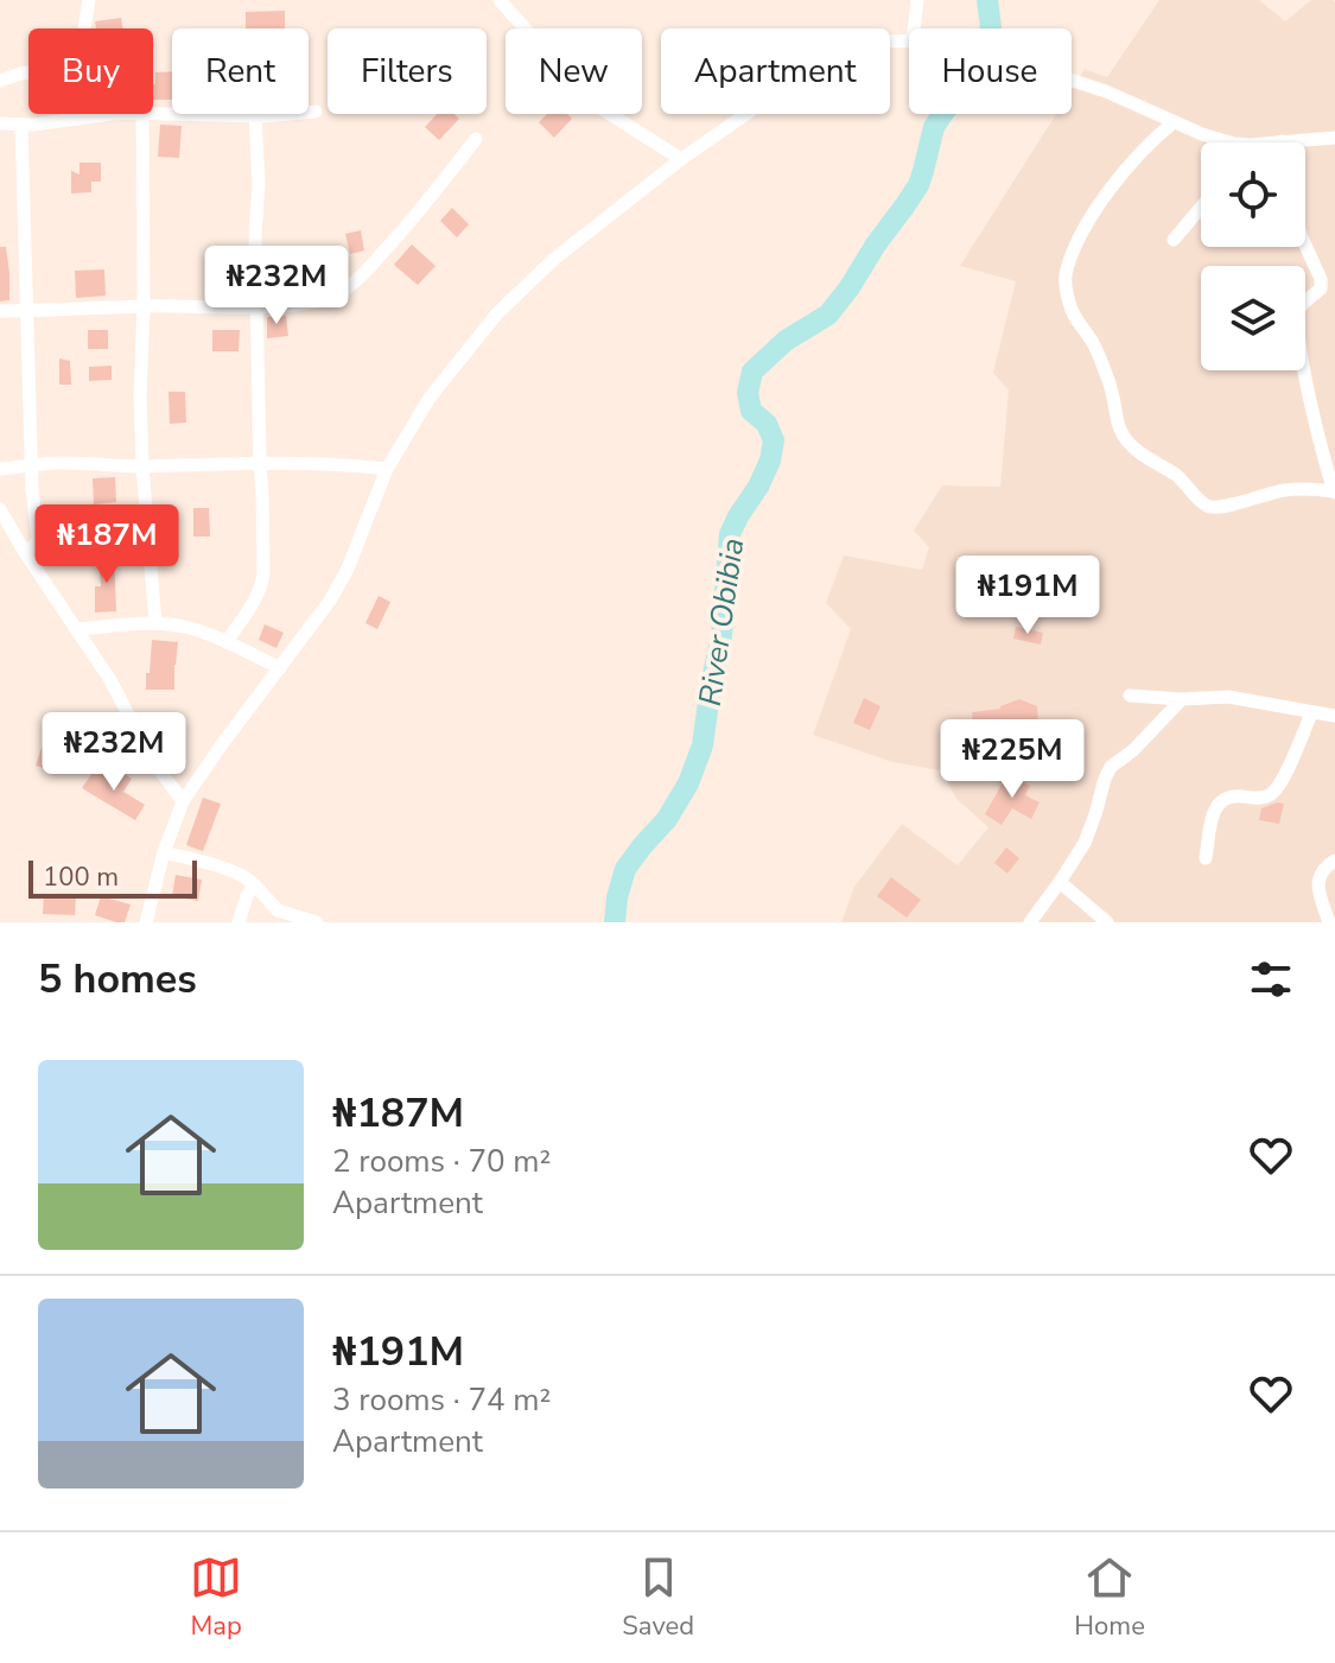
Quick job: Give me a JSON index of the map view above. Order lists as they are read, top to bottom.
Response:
{
  "water": ["River Obibia"],
  "scale_bar": "100 m",
  "page": {
    "chip": [
      "Buy",
      "Rent",
      "Filters",
      "New",
      "Apartment",
      "House"
    ],
    "price": [
      "₦232M",
      "₦187M",
      "₦191M",
      "₦232M",
      "₦225M"
    ],
    "scale": "100 m",
    "heading": "5 homes",
    "list": [
      {
        "name": "₦187M",
        "note": "2 rooms · 70 m² · Apartment"
      },
      {
        "name": "₦191M",
        "note": "3 rooms · 74 m² · Apartment"
      }
    ],
    "tabs": ["Map", "Saved", "Home"]
  }
}
